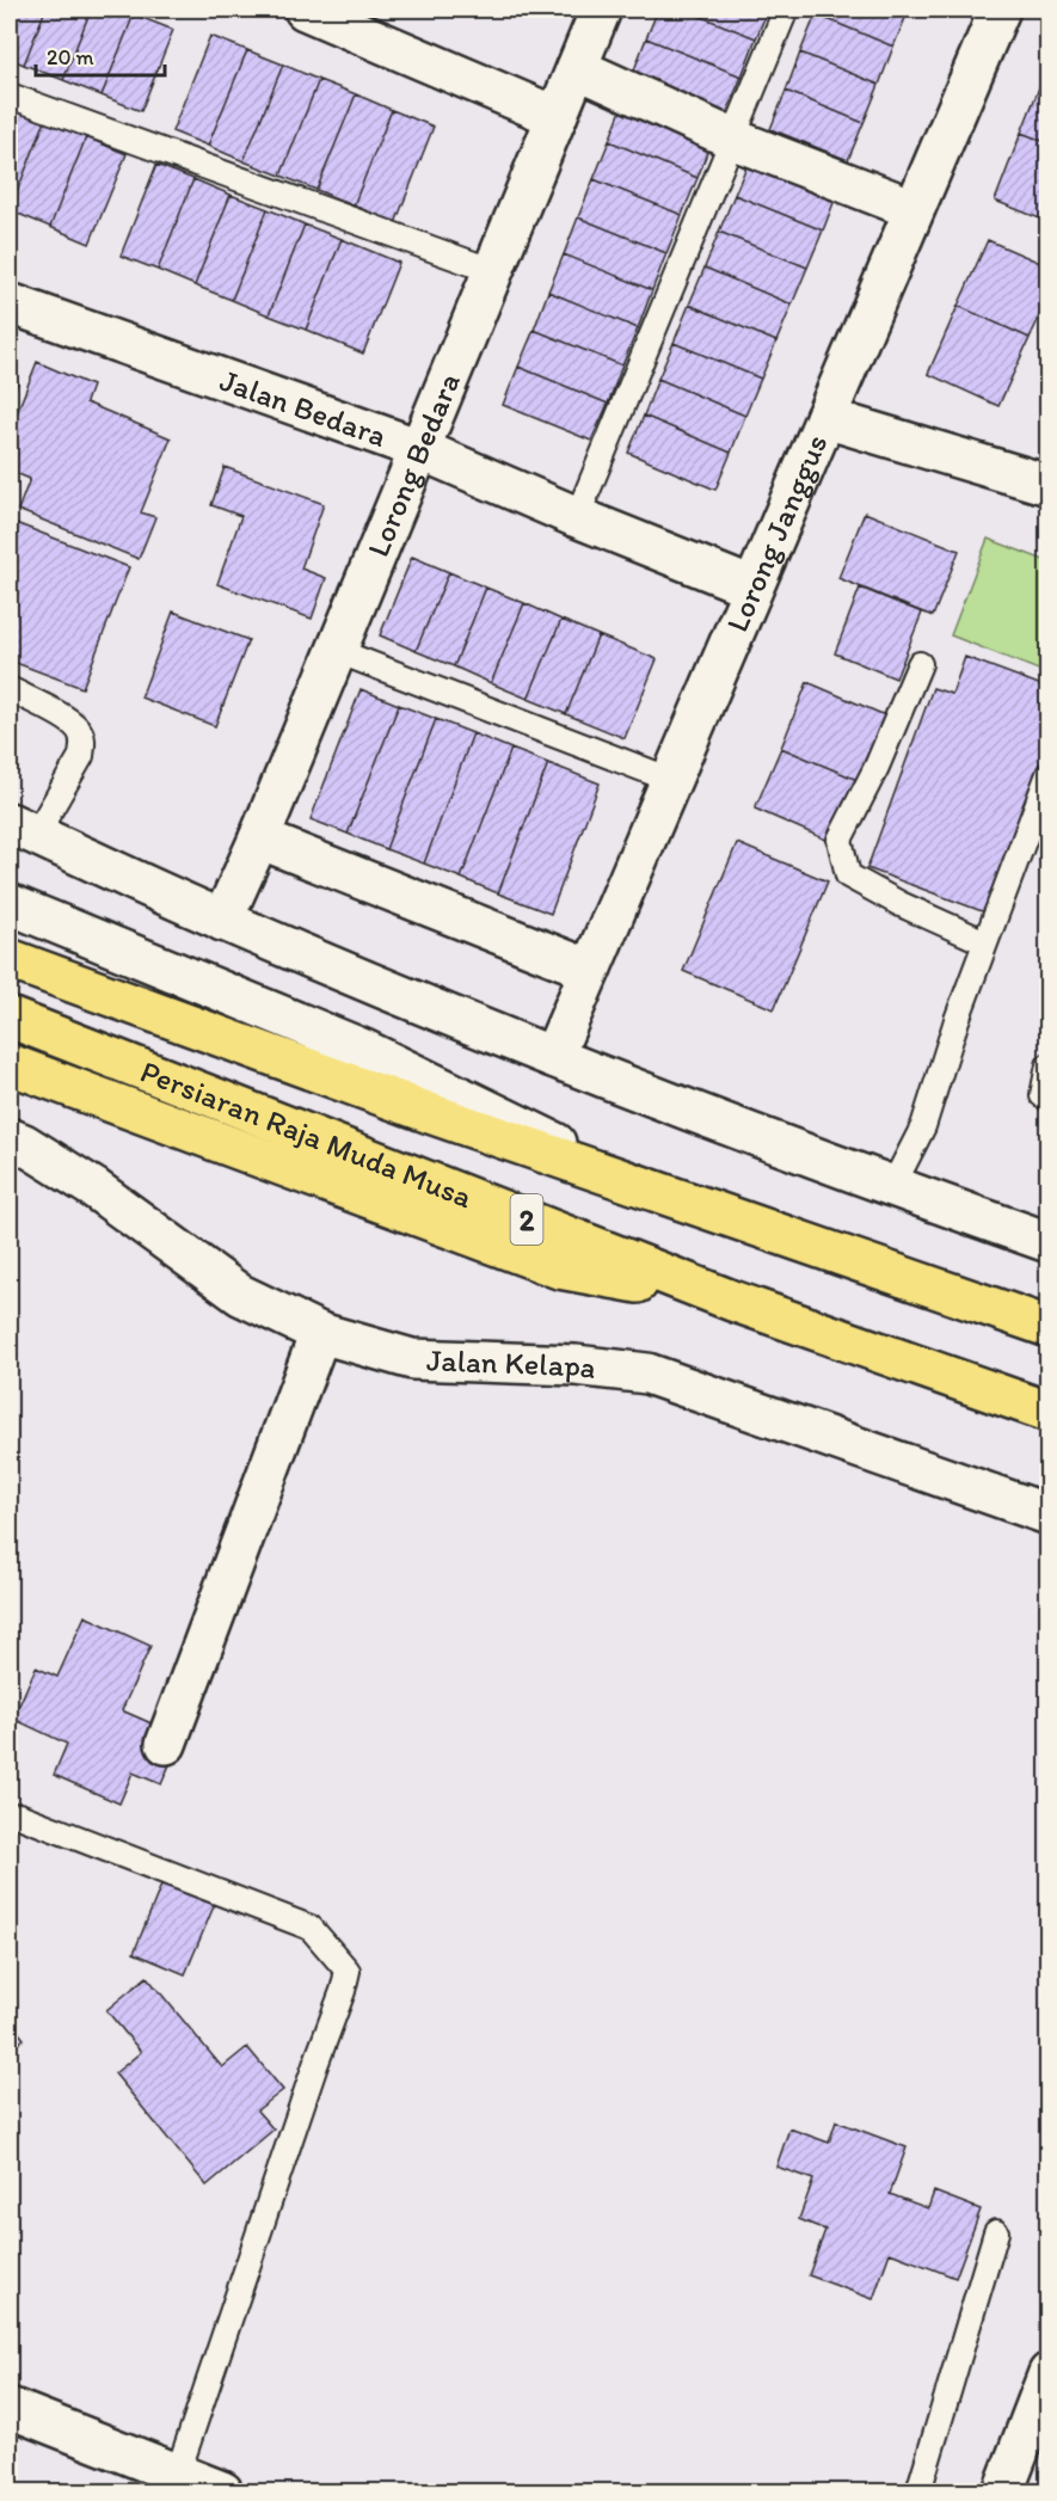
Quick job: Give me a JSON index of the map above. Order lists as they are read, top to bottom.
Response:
{
  "streets": {
    "highway": ["Persiaran Raja Muda Musa", "2"],
    "street": [
      "Jalan Bedara",
      "Lorong Bedara",
      "Lorong Janggus",
      "Jalan Kelapa"
    ]
  },
  "crossings": [
    ["Jalan Bedara", "Lorong Bedara"],
    ["Jalan Bedara", "Lorong Janggus"]
  ],
  "scale_bar": "20 m"
}
